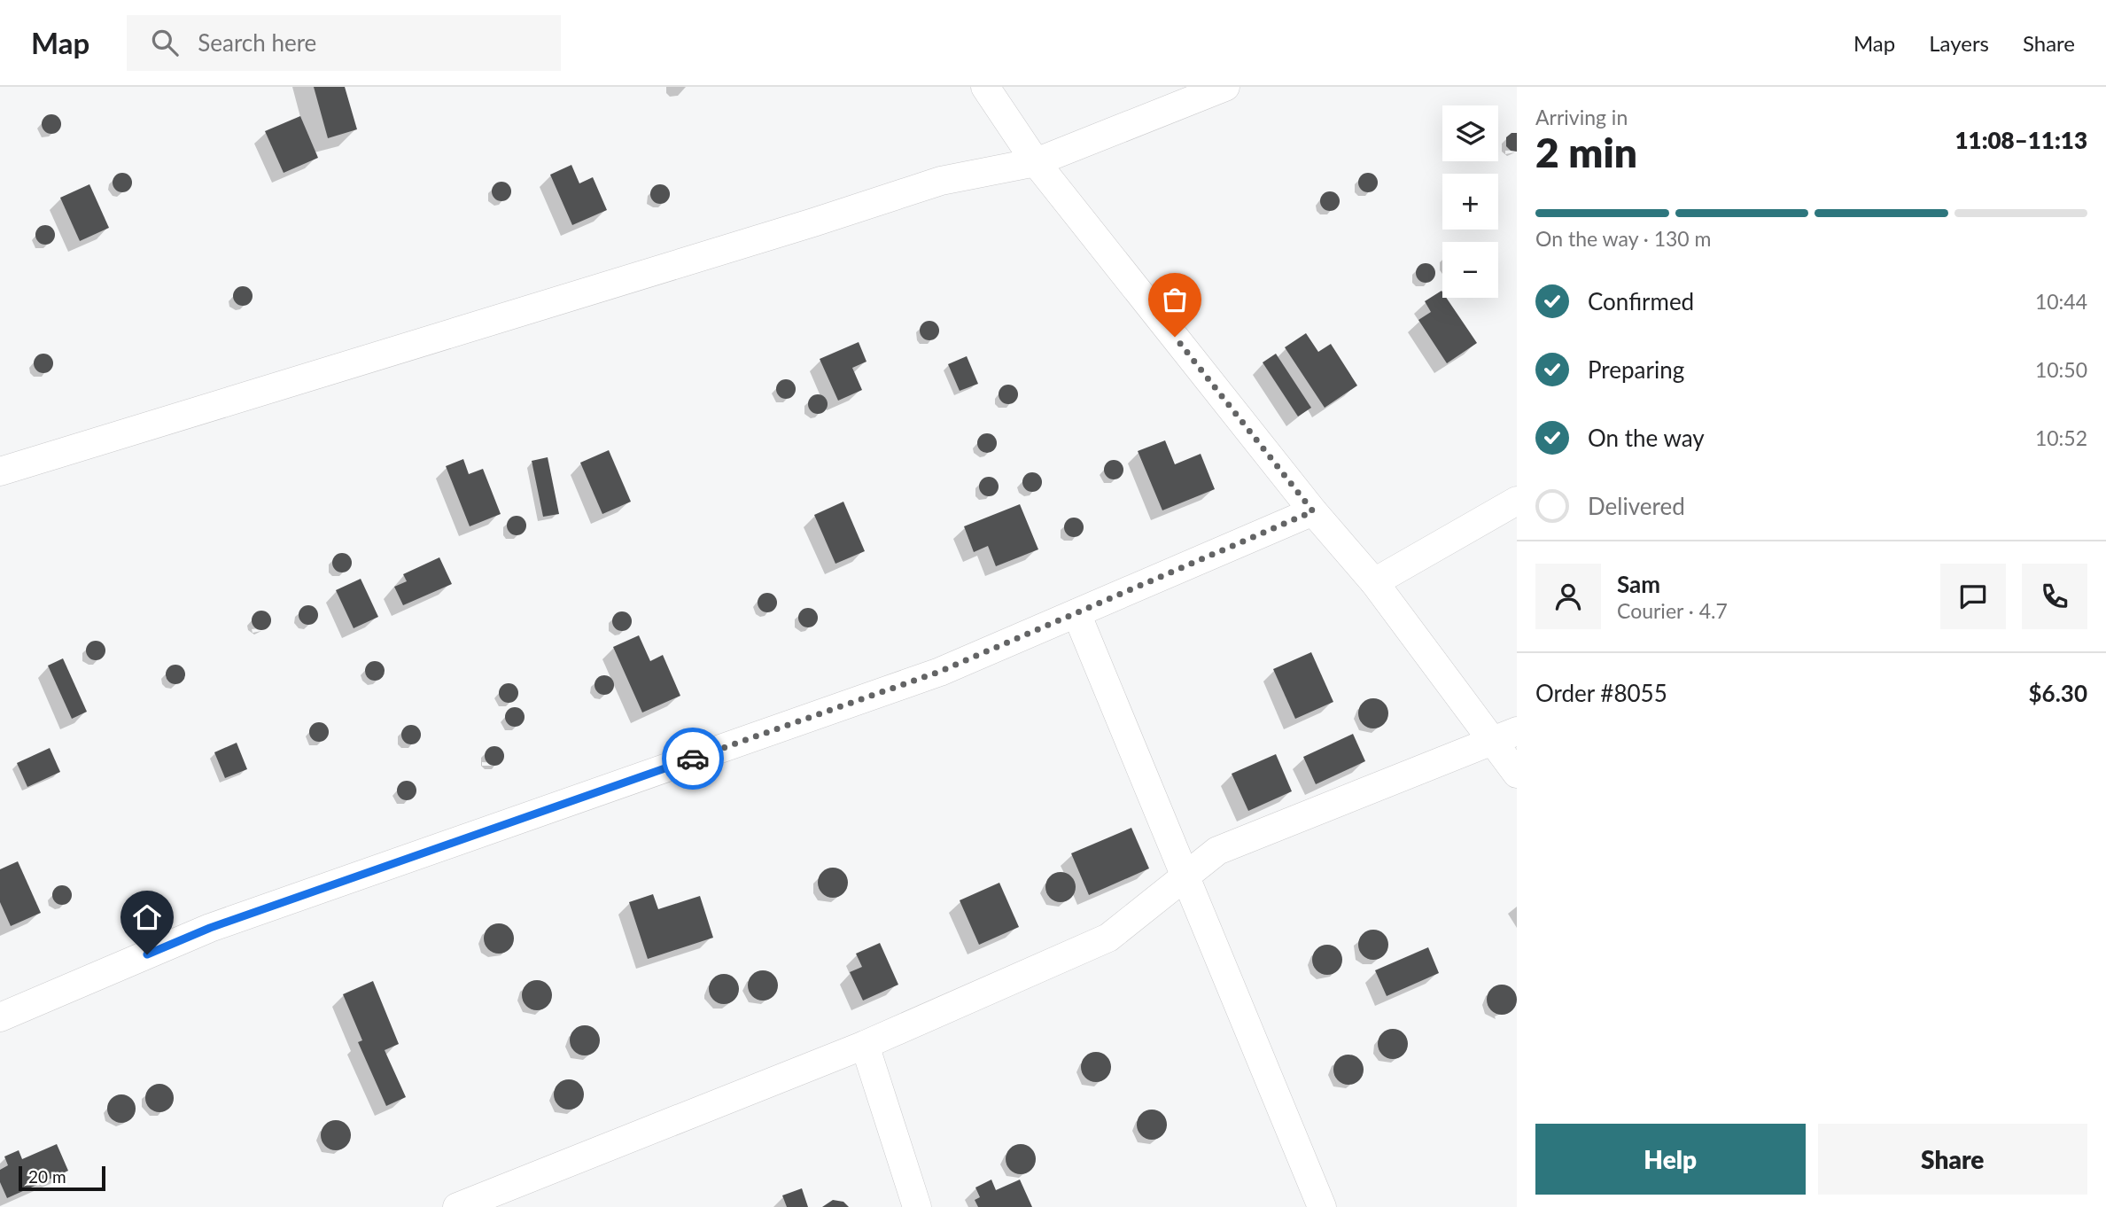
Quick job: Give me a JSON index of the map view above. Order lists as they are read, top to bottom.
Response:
{
  "scale_bar": "20 m",
  "page": {
    "header": "Map",
    "search": "Search here",
    "nav": ["Map", "Layers", "Share"],
    "heading": ["2 min", "Arriving in", "11:08–11:13"],
    "panel": [
      "Sam",
      "Courier · 4.7",
      "Order #8055",
      "$6.30"
    ],
    "map_buttons": ["+", "−"],
    "bar": "On the way · 130 m",
    "list": [
      ["Confirmed", "10:44"],
      ["Preparing", "10:50"],
      ["On the way", "10:52"],
      "Delivered"
    ],
    "buttons": ["Help", "Share"],
    "scale": "20 m"
  }
}
